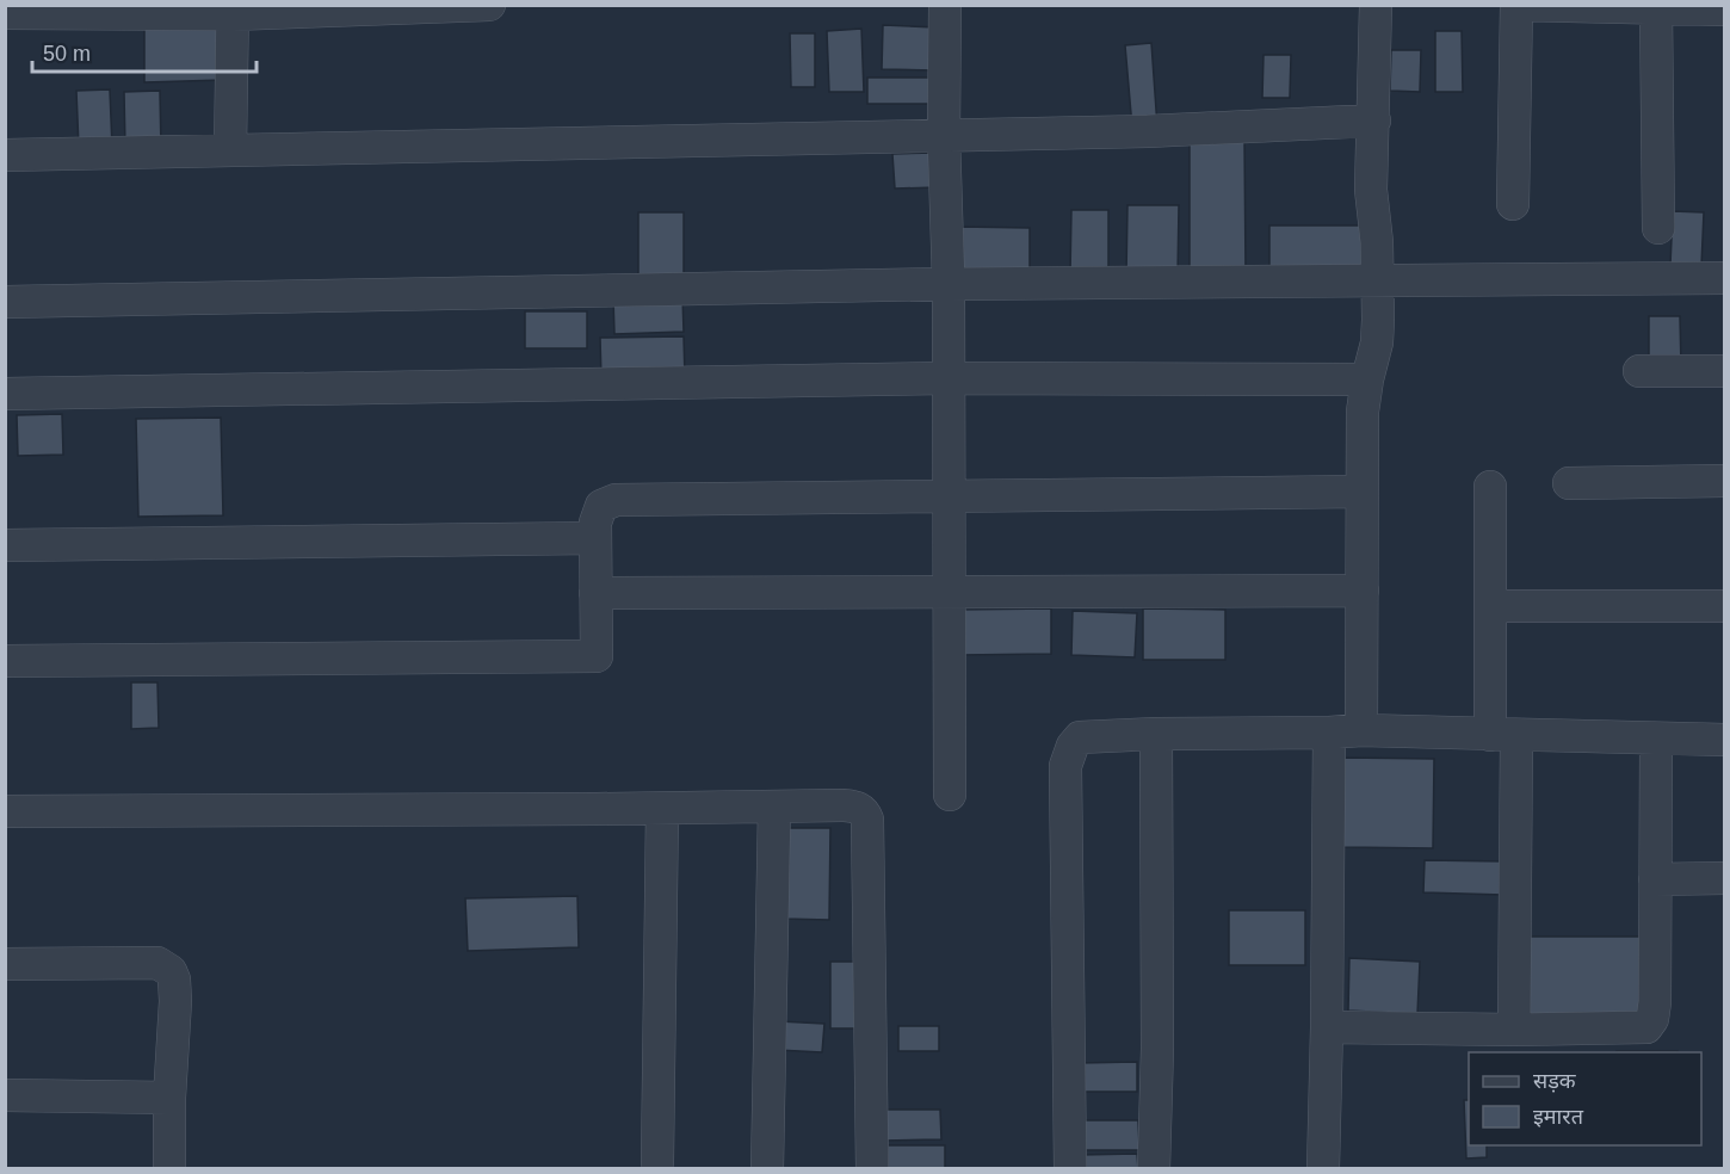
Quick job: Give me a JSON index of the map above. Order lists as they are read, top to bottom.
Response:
{
  "legend": ["सड़क", "इमारत"],
  "scale_bar": "50 m"
}
